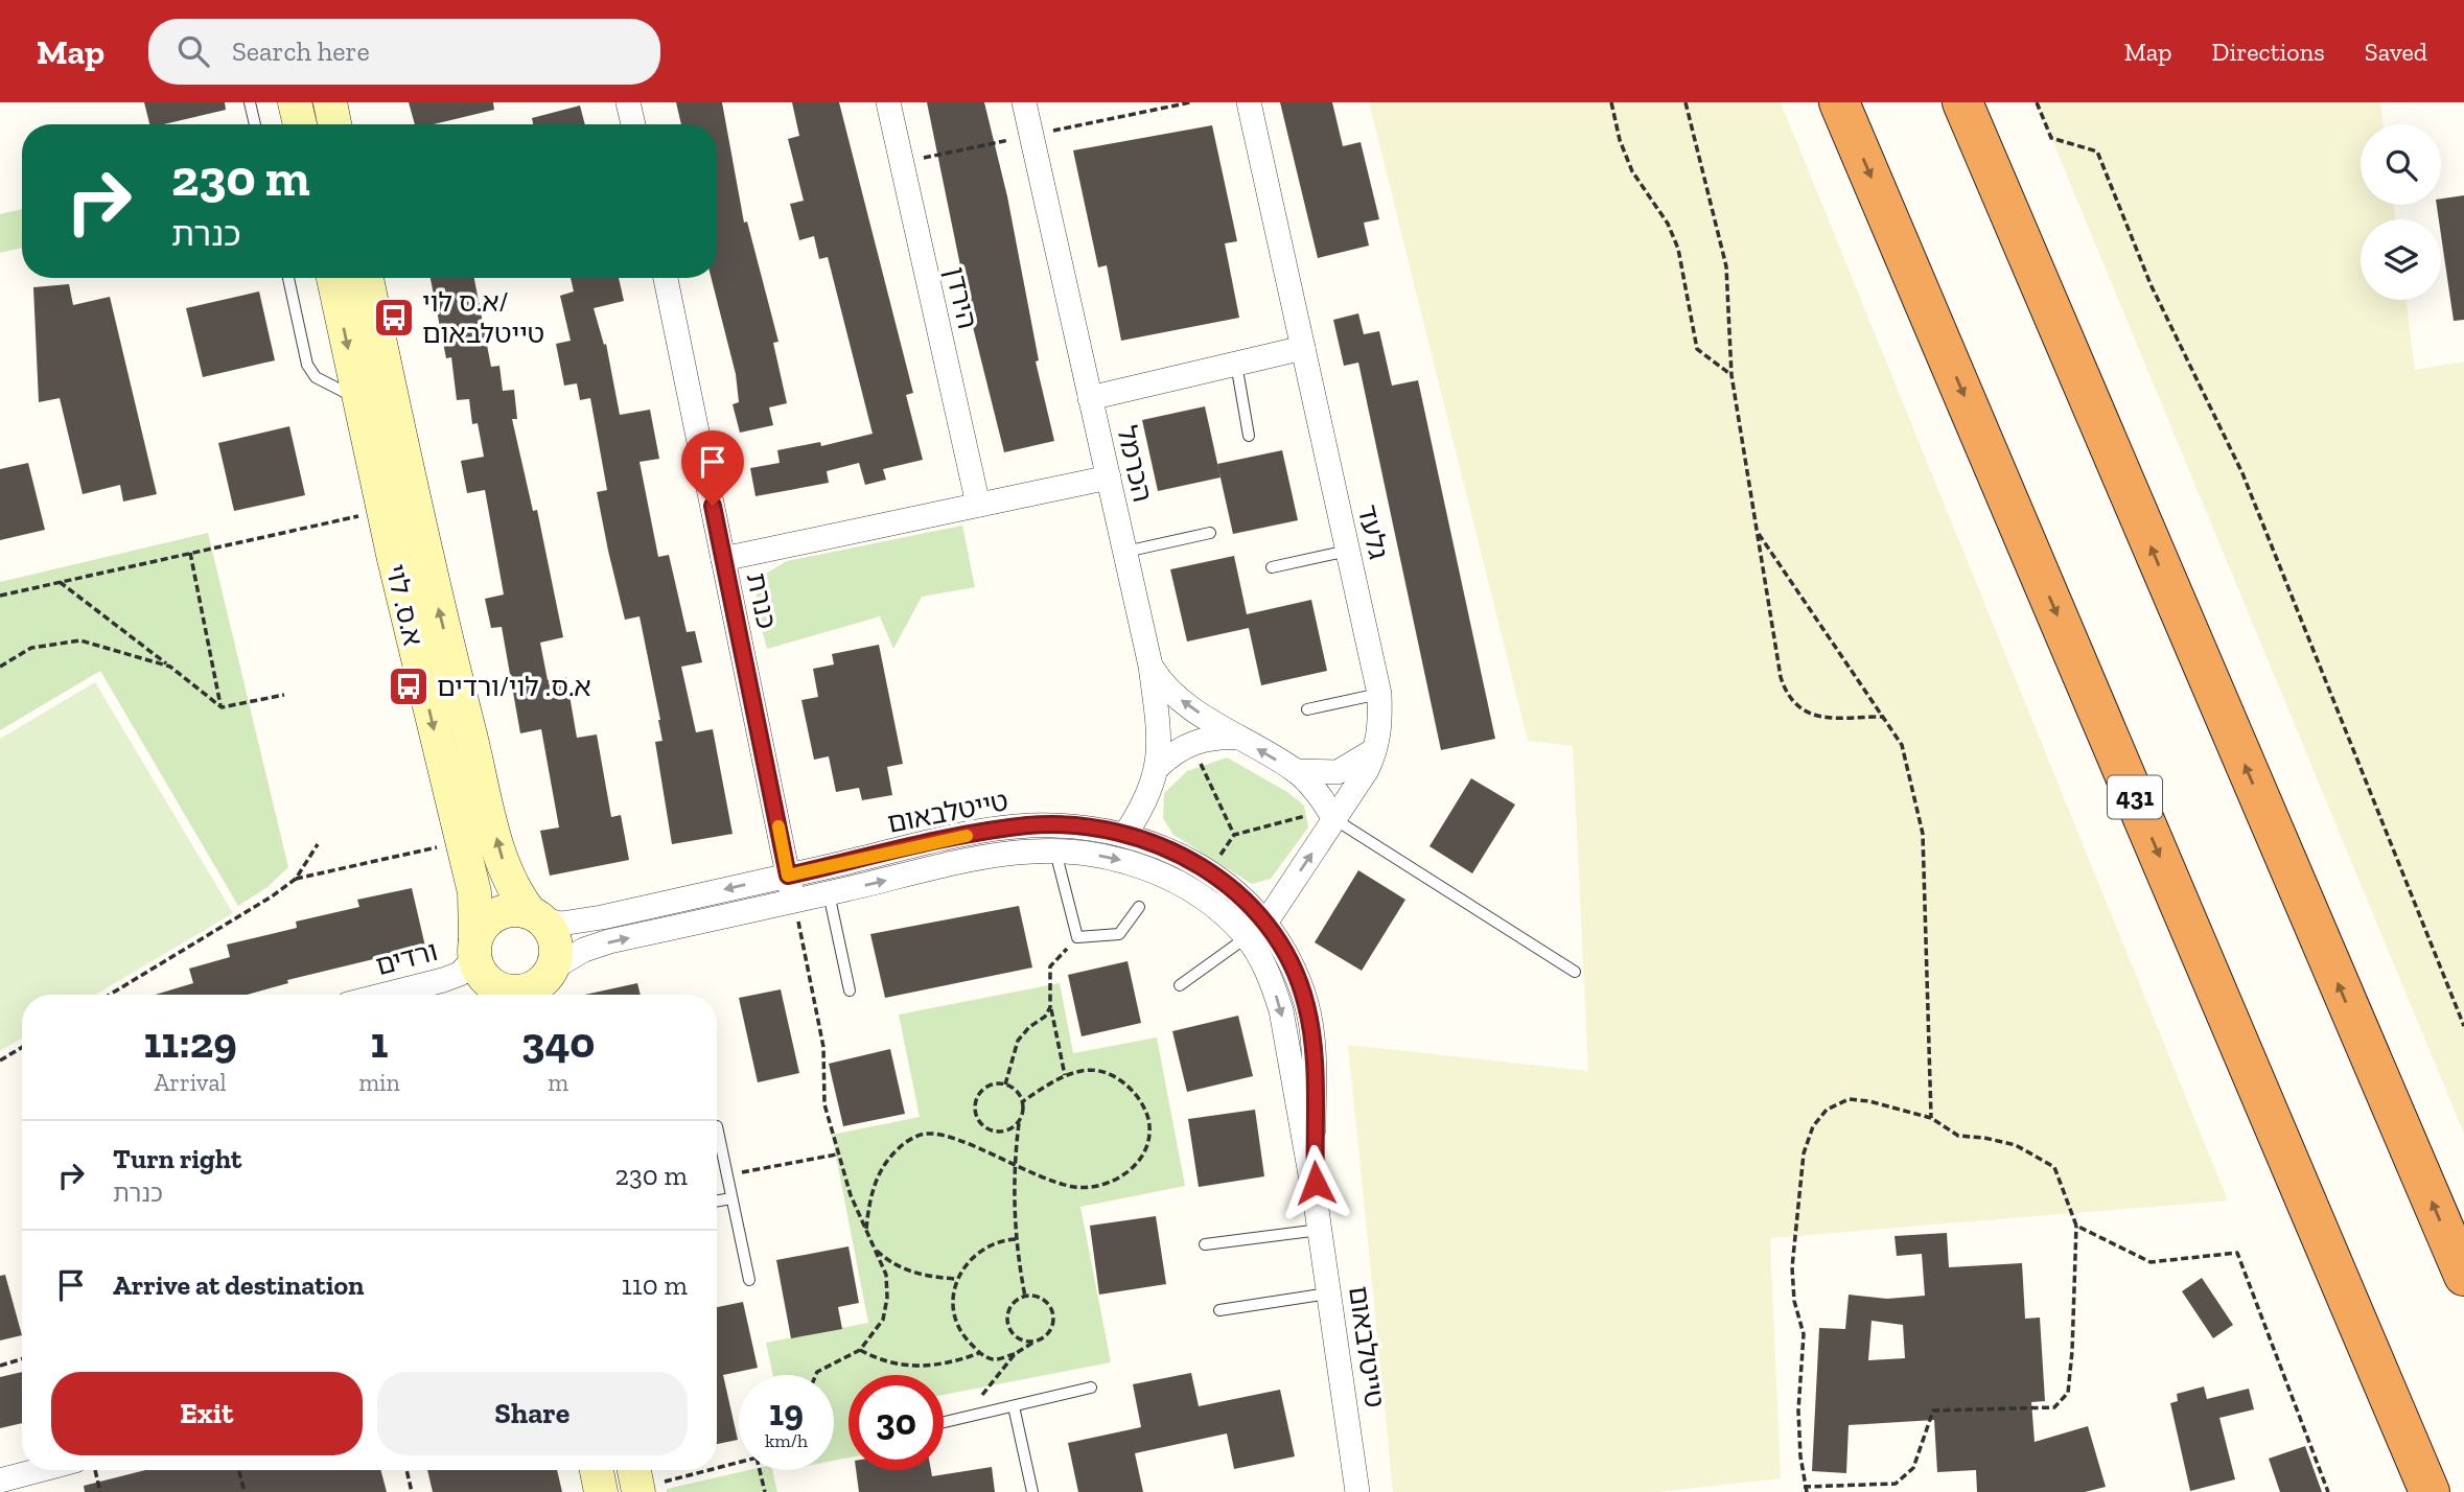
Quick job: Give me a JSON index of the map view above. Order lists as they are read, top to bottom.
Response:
{
  "streets": {
    "highway": ["431"],
    "main road": ["א.ס. לוי"],
    "street": [
      "הירדן",
      "הכרמל",
      "גלעד",
      "כנרת",
      "טייטלבאום",
      "ורדים"
    ]
  },
  "crossings": [
    ["הכרמל", "טייטלבאום"],
    ["גלעד", "טייטלבאום"],
    ["כנרת", "טייטלבאום"],
    ["א.ס. לוי", "טייטלבאום"],
    ["א.ס. לוי", "ורדים"],
    ["טייטלבאום", "ורדים"]
  ],
  "places": {
    "bus stop": ["א.ס לוי/ טייטלבאום", "א.ס. לוי/ורדים"]
  },
  "page": {
    "header": "Map",
    "search": "Search here",
    "nav": ["Map", "Directions", "Saved"],
    "turn": ["230 m", "כנרת"],
    "eta": [
      "11:29",
      "Arrival",
      "1",
      "min",
      "340",
      "m"
    ],
    "list": [
      {
        "name": "Turn right",
        "note": "כנרת",
        "value": "230 m"
      },
      {
        "name": "Arrive at destination",
        "value": "110 m"
      }
    ],
    "buttons": ["Exit", "Share"],
    "speed": "19 km/h",
    "limit": "30"
  }
}
